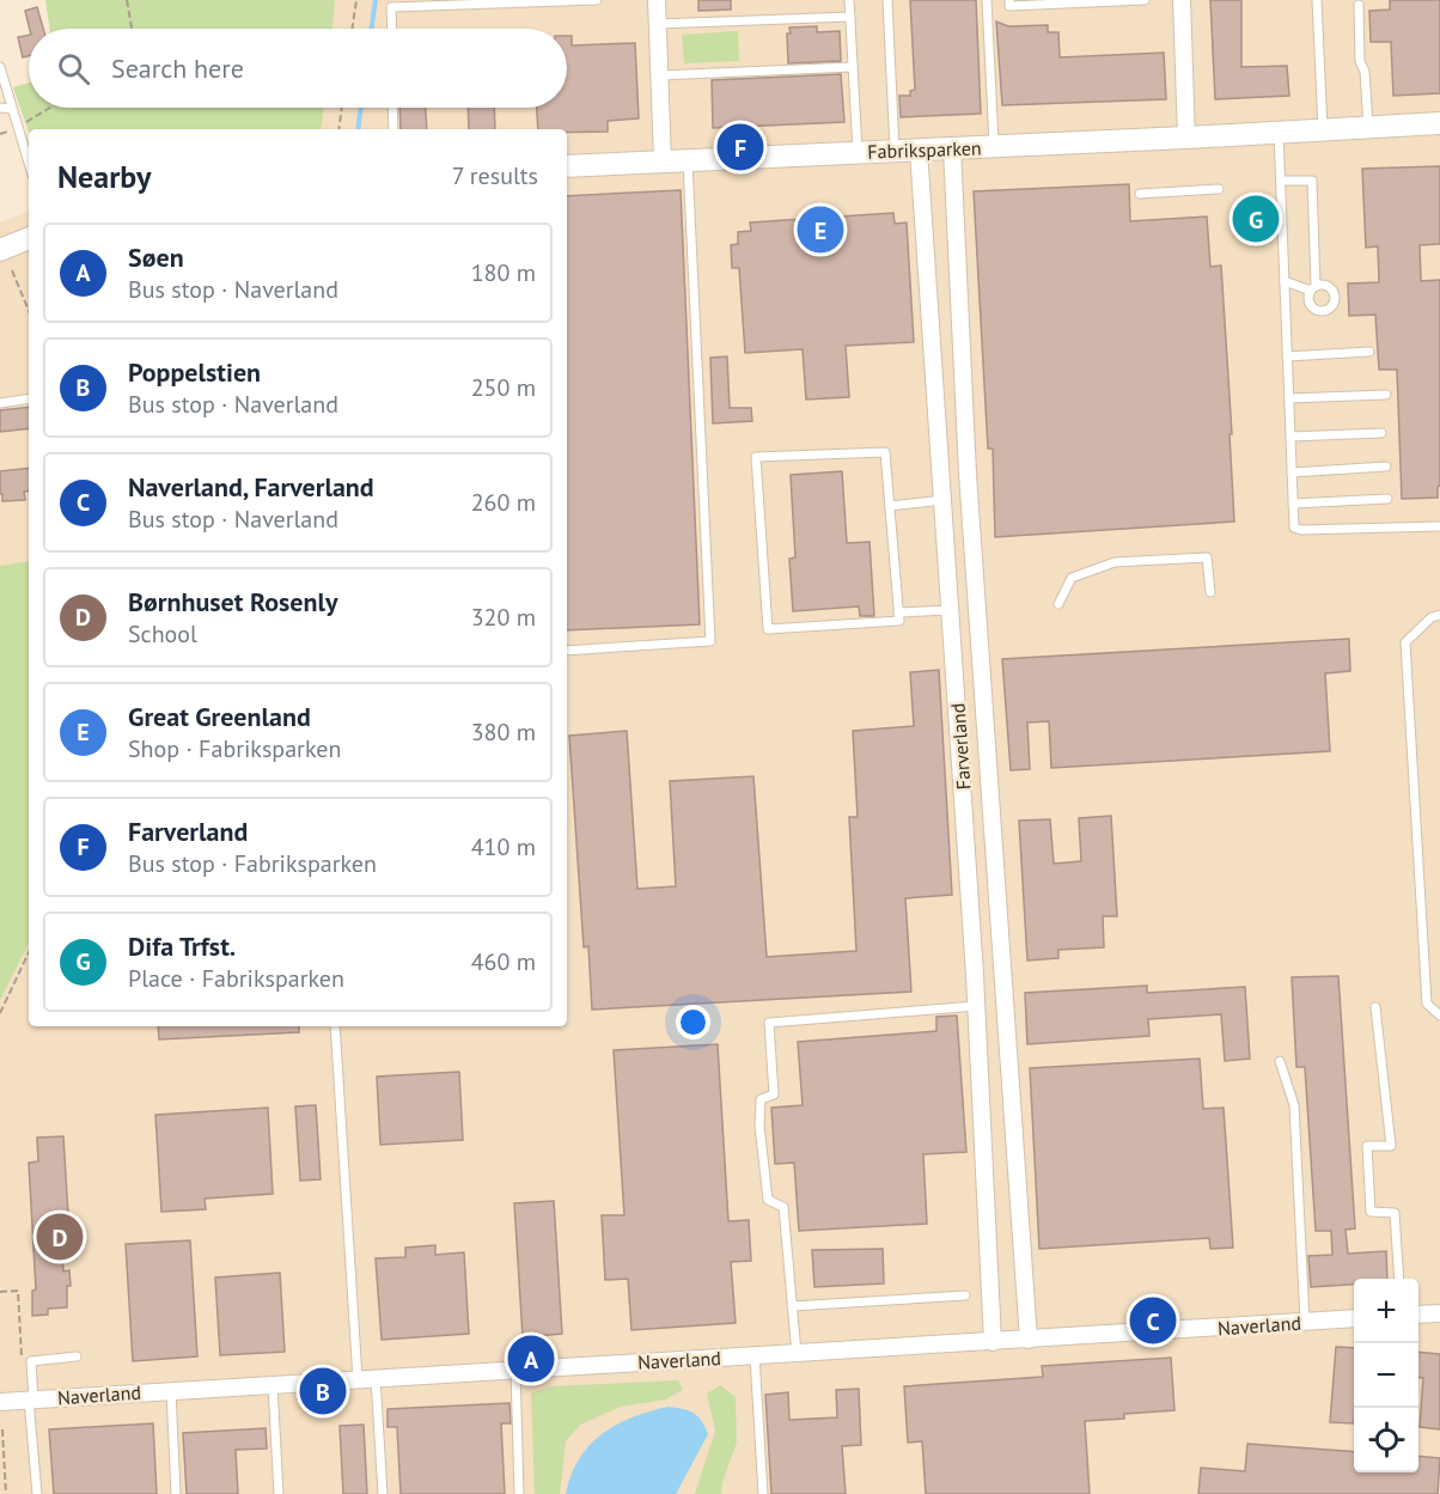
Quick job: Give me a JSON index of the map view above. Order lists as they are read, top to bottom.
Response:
{
  "streets": {
    "street": ["Fabriksparken", "Farverland", "Naverland"]
  },
  "crossings": [
    ["Fabriksparken", "Farverland"],
    ["Farverland", "Naverland"]
  ],
  "page": {
    "search": "Search here",
    "pins": [
      "F",
      "G",
      "E",
      "D",
      "C",
      "A",
      "B"
    ],
    "heading": ["Nearby", "7 results"],
    "list": [
      {
        "mark": "A",
        "name": "Søen",
        "note": "Bus stop · Naverland",
        "value": "180 m"
      },
      {
        "mark": "B",
        "name": "Poppelstien",
        "note": "Bus stop · Naverland",
        "value": "250 m"
      },
      {
        "mark": "C",
        "name": "Naverland, Farverland",
        "note": "Bus stop · Naverland",
        "value": "260 m"
      },
      {
        "mark": "D",
        "name": "Børnhuset Rosenly",
        "note": "School",
        "value": "320 m"
      },
      {
        "mark": "E",
        "name": "Great Greenland",
        "note": "Shop · Fabriksparken",
        "value": "380 m"
      },
      {
        "mark": "F",
        "name": "Farverland",
        "note": "Bus stop · Fabriksparken",
        "value": "410 m"
      },
      {
        "mark": "G",
        "name": "Difa Trfst.",
        "note": "Place · Fabriksparken",
        "value": "460 m"
      }
    ],
    "map_buttons": ["+", "−"]
  }
}
